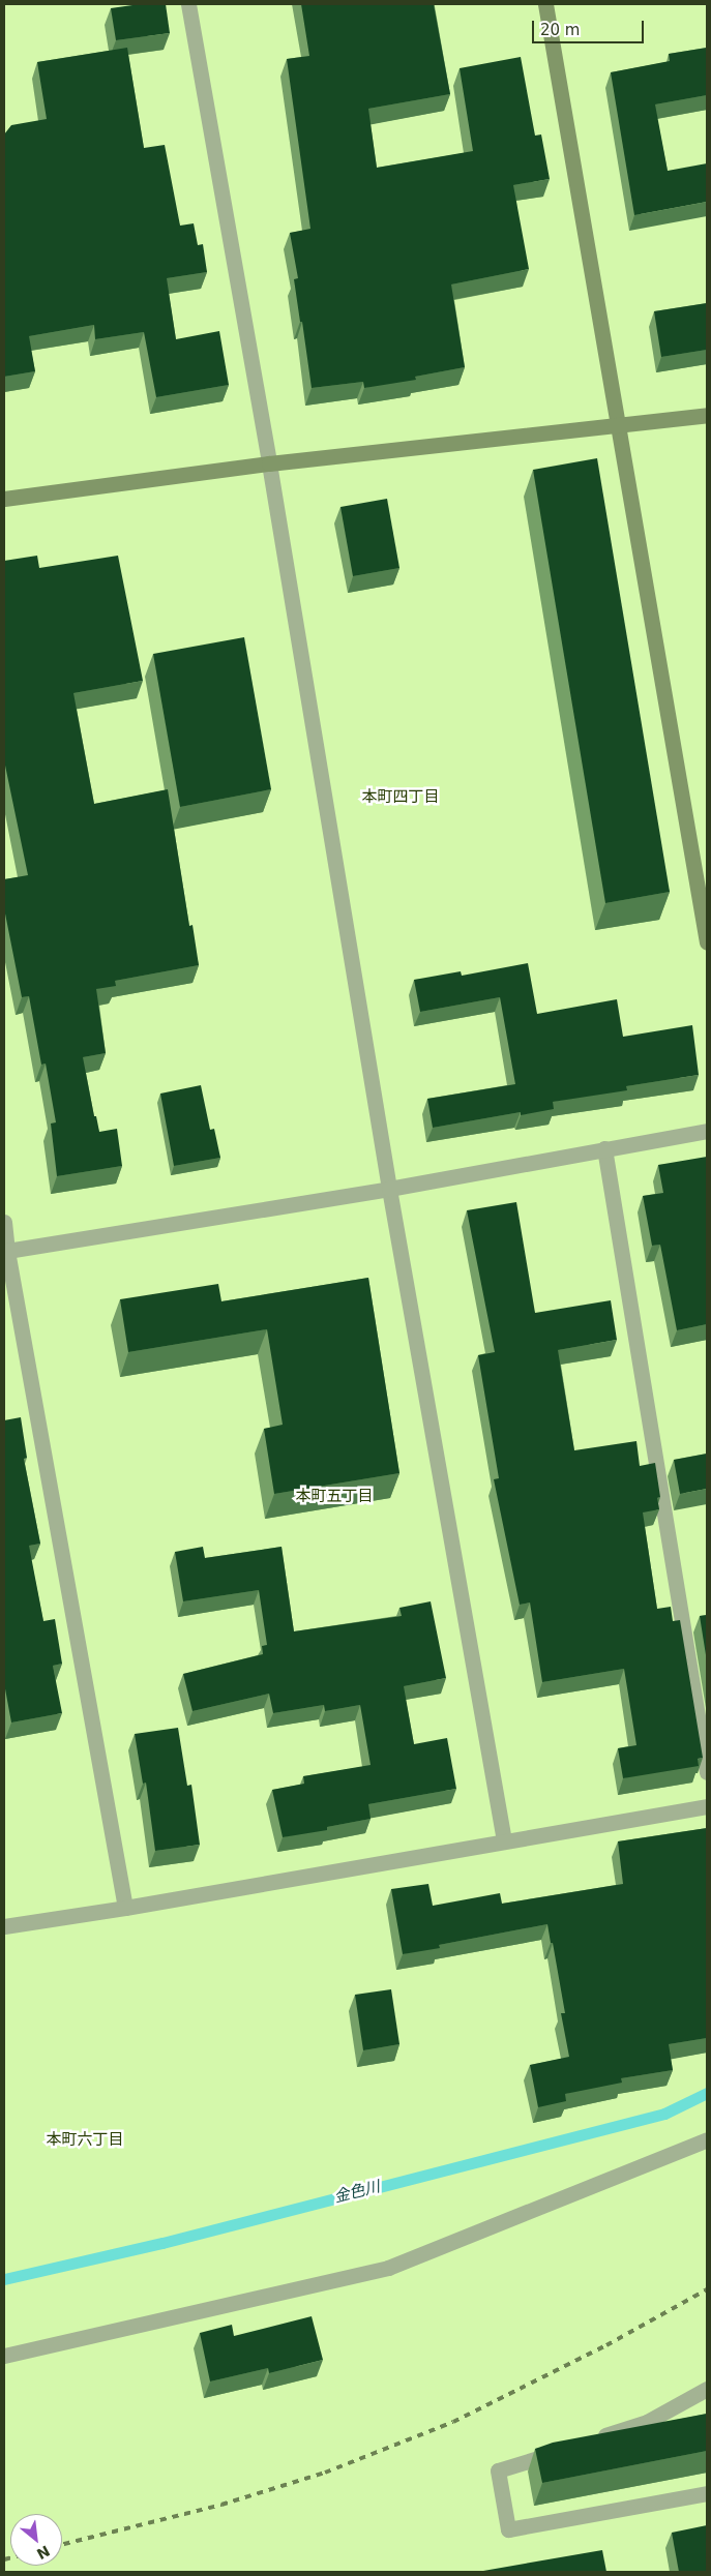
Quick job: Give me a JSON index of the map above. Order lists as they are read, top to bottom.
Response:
{
  "districts": ["本町四丁目", "本町五丁目", "本町六丁目"],
  "water": ["金色川"],
  "scale_bar": "20 m",
  "north": "bottom right"
}
